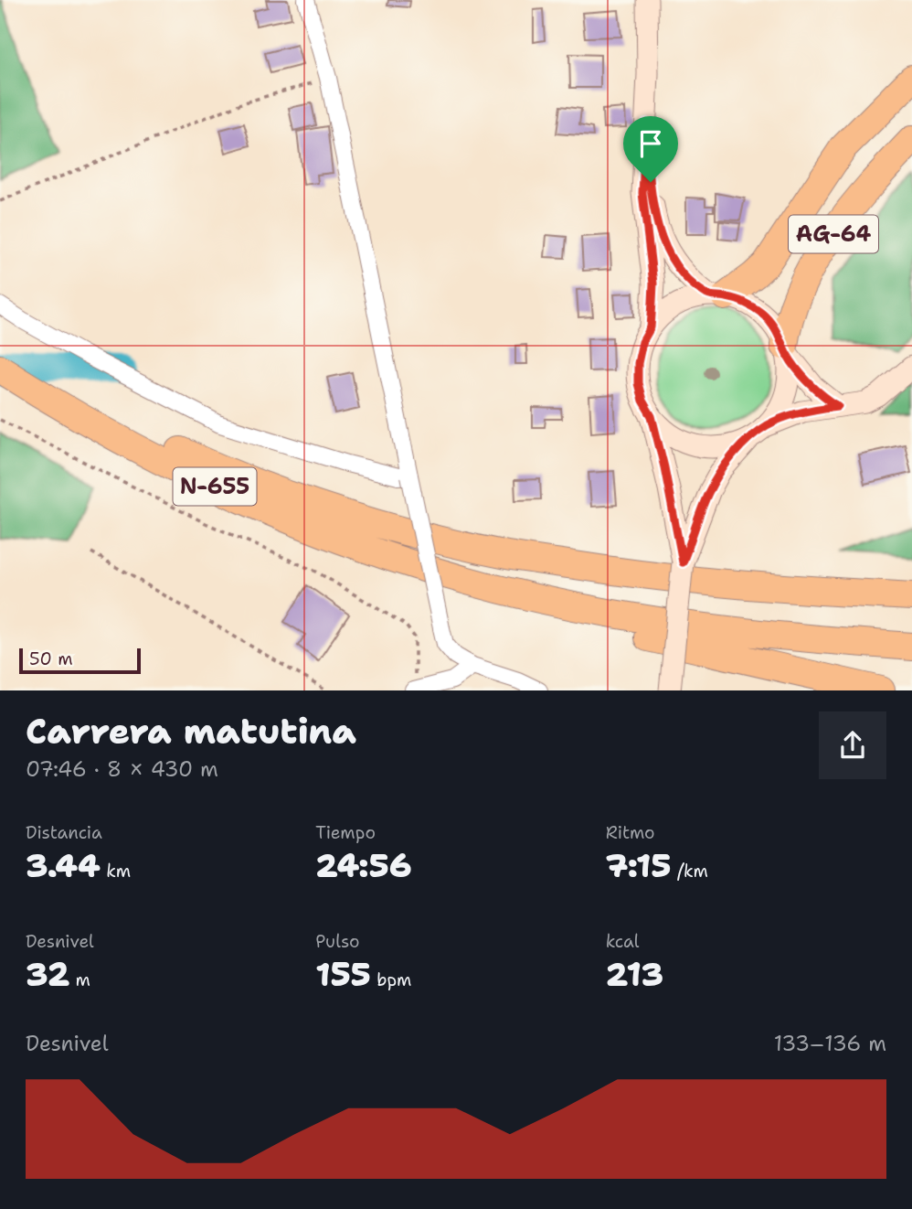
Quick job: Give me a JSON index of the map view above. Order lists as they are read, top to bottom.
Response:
{
  "streets": {
    "highway": ["AG-64", "N-655"]
  },
  "scale_bar": "50 m",
  "page": {
    "scale": "50 m",
    "heading": ["Carrera matutina", "07:46 · 8 × 430 m"],
    "stats": [
      ["Distancia", "3.44 km"],
      ["Tiempo", "24:56"],
      ["Ritmo", "7:15 /km"],
      ["Desnivel", "32 m"],
      ["Pulso", "155 bpm"],
      ["kcal", "213"]
    ],
    "chart": ["Desnivel", "133–136 m"]
  }
}
